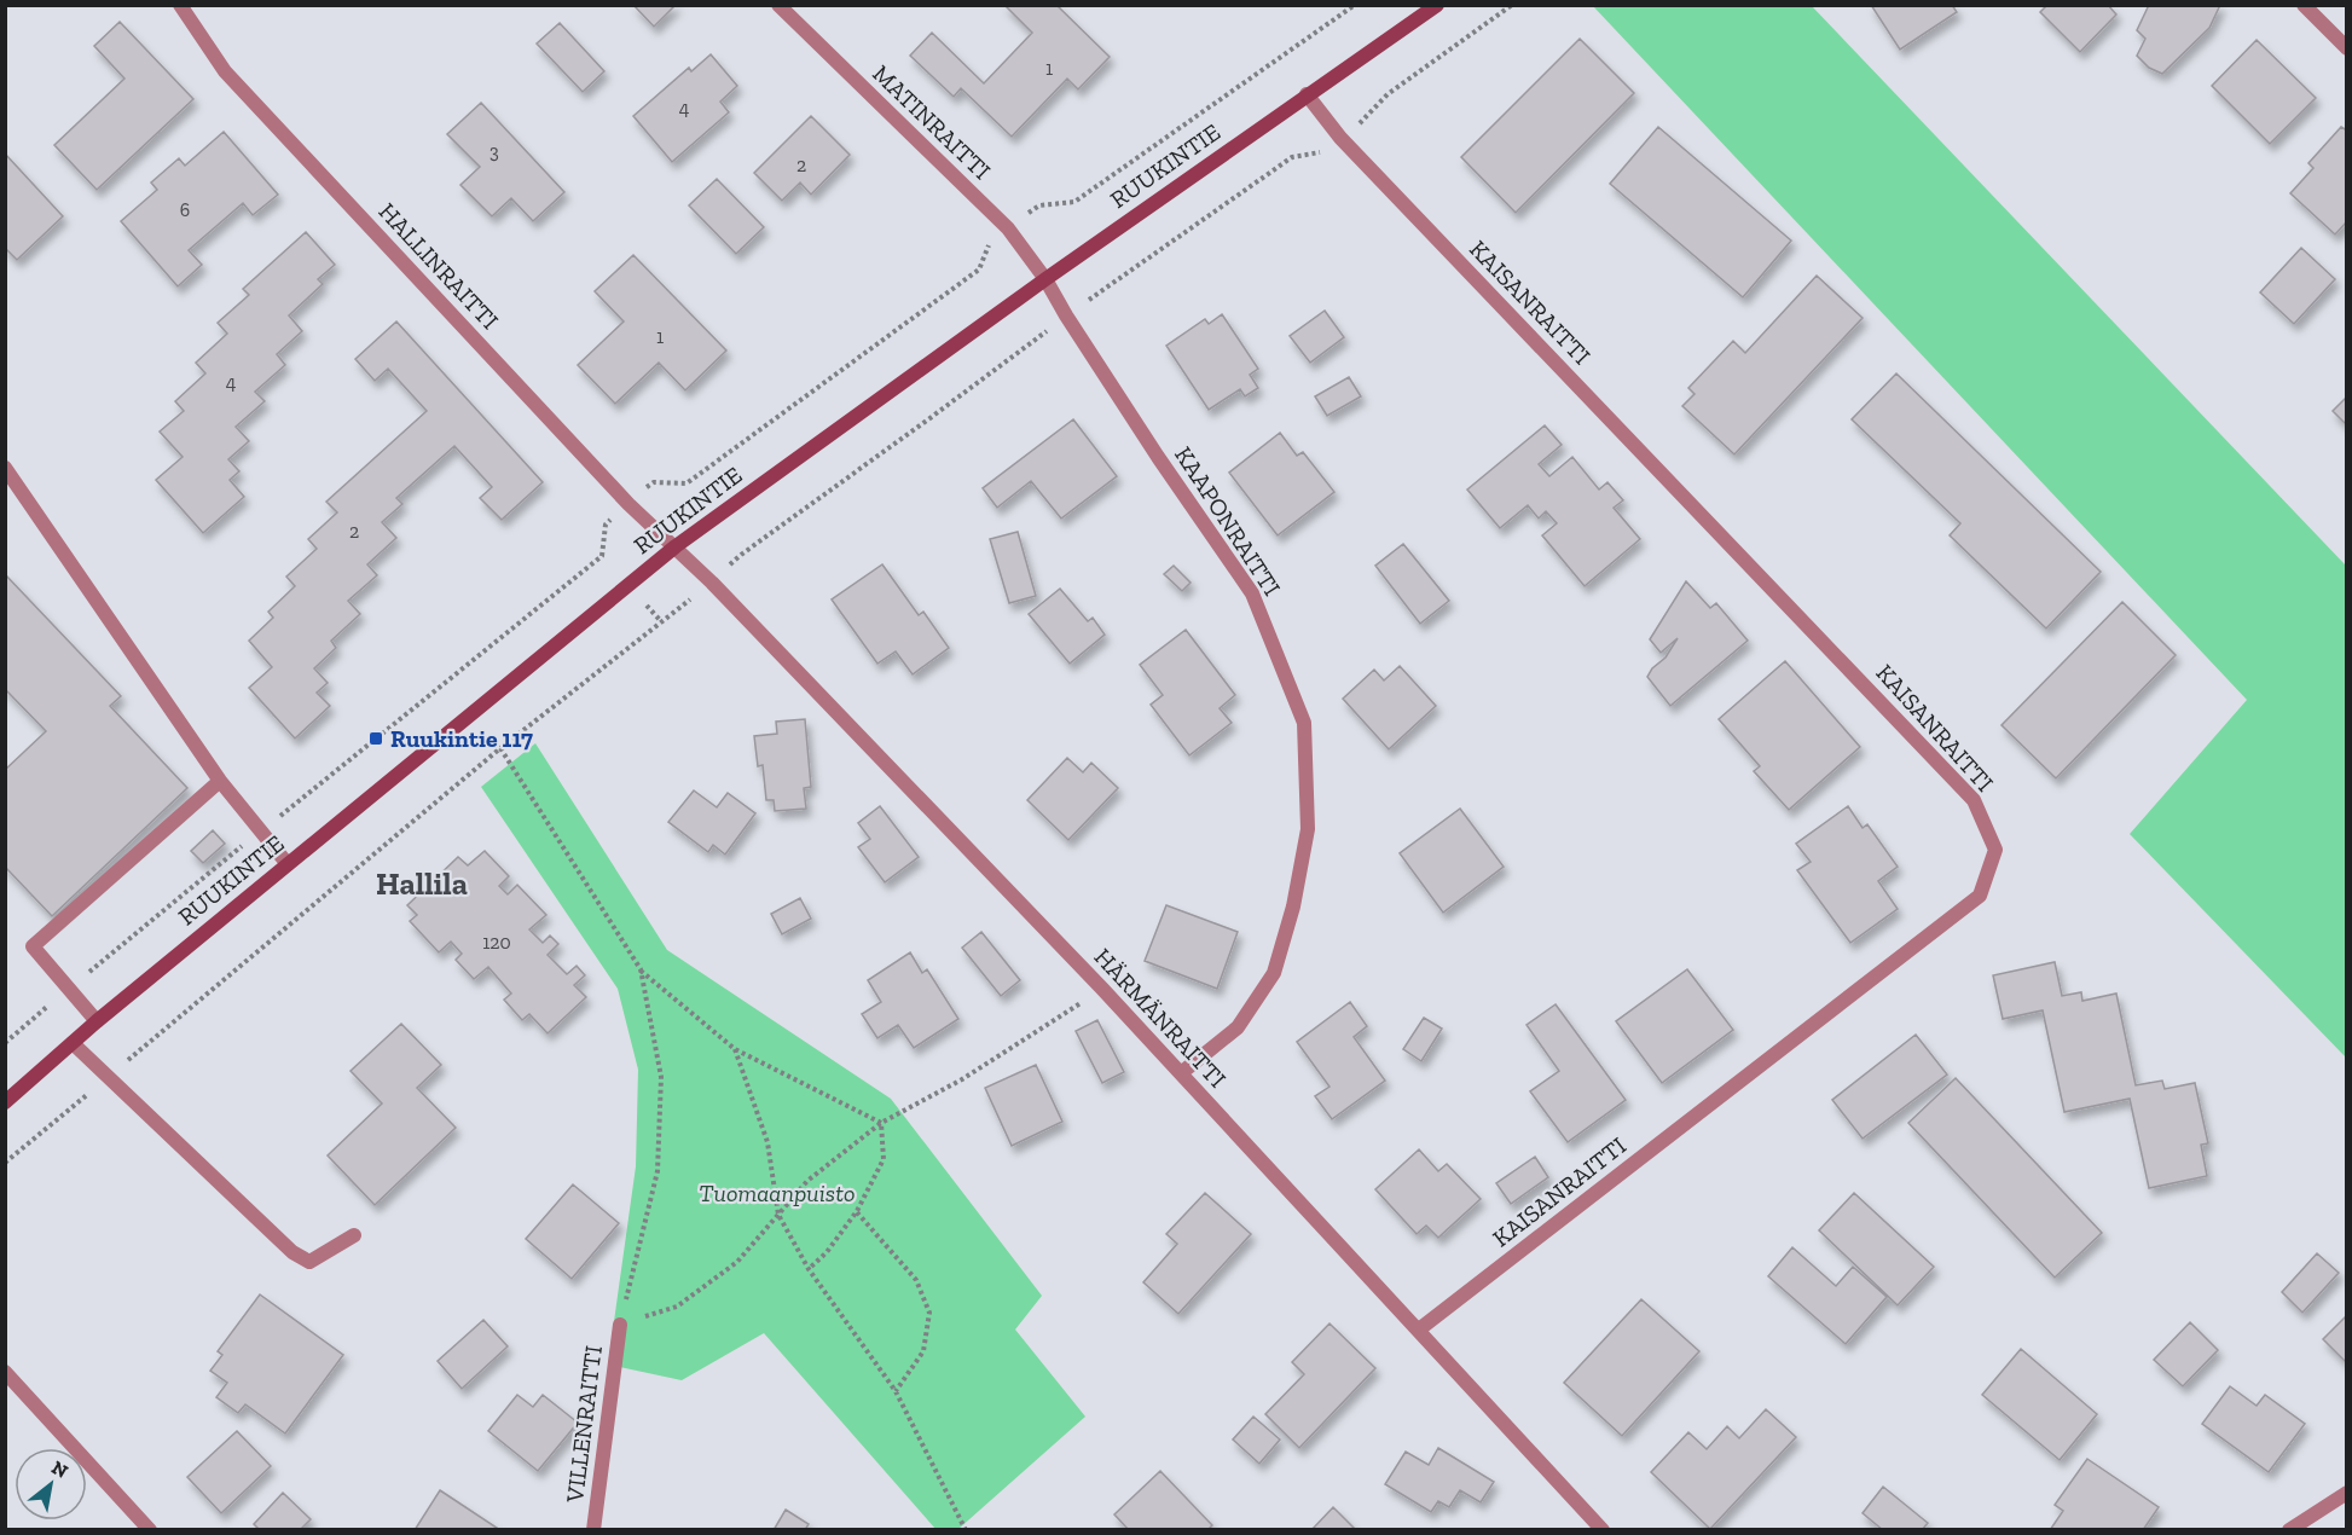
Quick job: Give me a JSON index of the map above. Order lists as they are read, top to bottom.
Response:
{
  "streets": {
    "street": [
      "MATINRAITTI",
      "RUUKINTIE",
      "HALLINRAITTI",
      "KAISANRAITTI",
      "KAAPONRAITTI",
      "HÄRMÄNRAITTI",
      "VILLENRAITTI"
    ]
  },
  "crossings": [
    ["MATINRAITTI", "RUUKINTIE"],
    ["MATINRAITTI", "KAAPONRAITTI"],
    ["RUUKINTIE", "HALLINRAITTI"],
    ["RUUKINTIE", "KAISANRAITTI"],
    ["RUUKINTIE", "KAAPONRAITTI"],
    ["RUUKINTIE", "HÄRMÄNRAITTI"],
    ["HALLINRAITTI", "HÄRMÄNRAITTI"],
    ["KAISANRAITTI", "HÄRMÄNRAITTI"],
    ["KAAPONRAITTI", "HÄRMÄNRAITTI"]
  ],
  "districts": ["Hallila"],
  "parks": ["Tuomaanpuisto"],
  "places": {
    "transit": ["Ruukintie 117"]
  },
  "house_numbers": [
    "1",
    "4",
    "3",
    "2",
    "6",
    "1",
    "4",
    "2",
    "120"
  ],
  "north": "top right"
}
